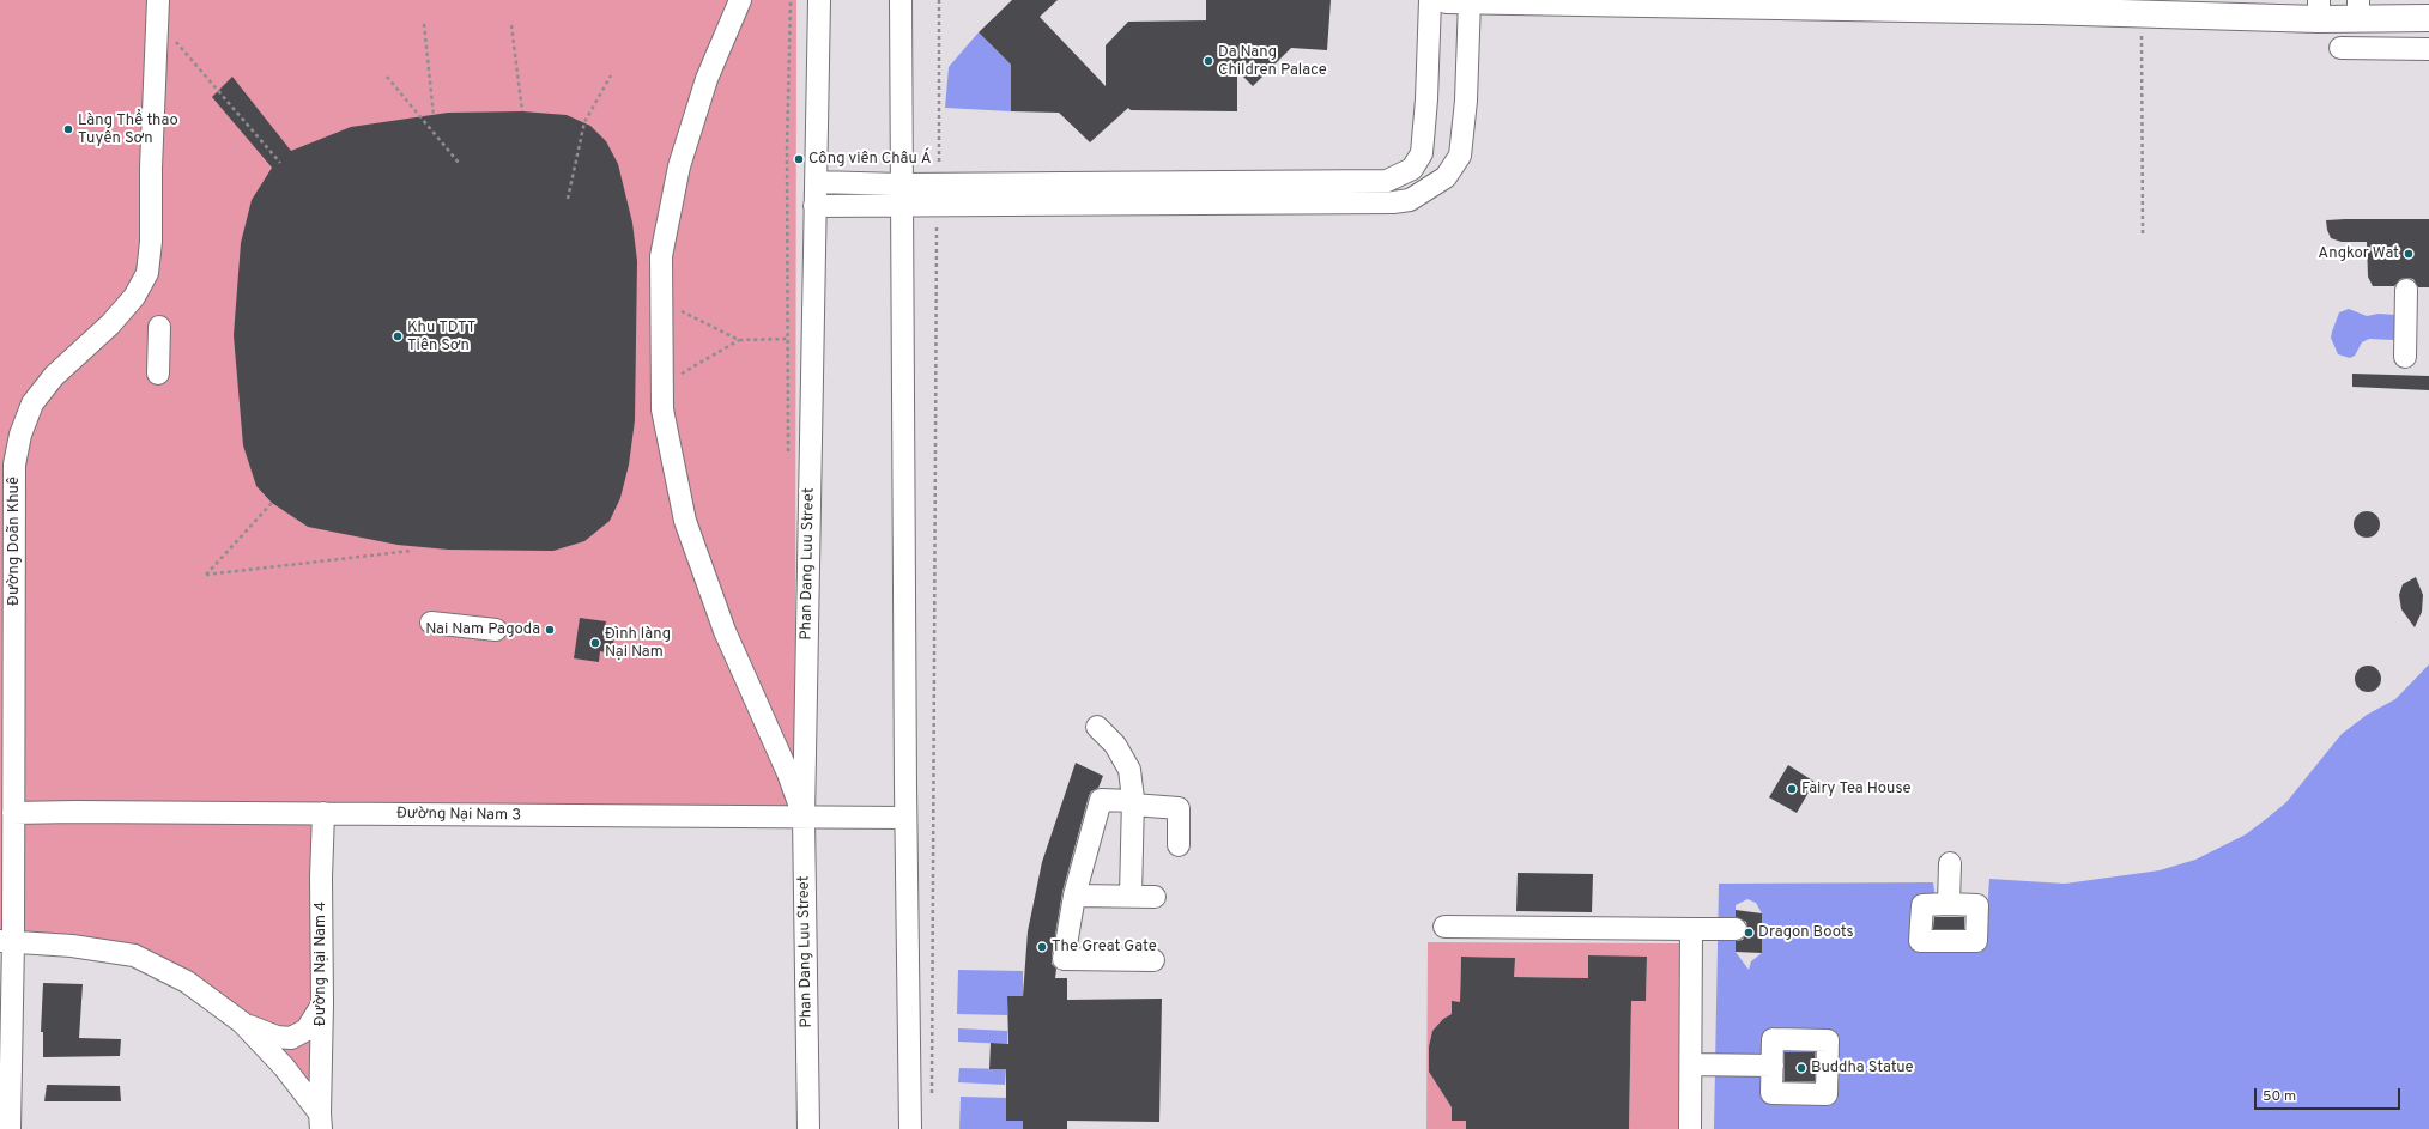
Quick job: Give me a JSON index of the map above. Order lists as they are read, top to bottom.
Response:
{
  "streets": {
    "street": [
      "Đường Doãn Khuê",
      "Phan Dang Luu Street",
      "Đường Nại Nam 3",
      "Đường Nại Nam 4"
    ]
  },
  "crossings": [
    ["Đường Doãn Khuê", "Đường Nại Nam 3"],
    ["Phan Dang Luu Street", "Đường Nại Nam 3"],
    ["Đường Nại Nam 3", "Đường Nại Nam 4"]
  ],
  "places": [
    "Da Nang Children Palace",
    "Làng Thể thao Tuyên Sơn",
    "Công viên Châu Á",
    "Angkor Wat",
    "Khu TDTT Tiên Sơn",
    "Nai Nam Pagoda",
    "Đình làng Nại Nam",
    "Fairy Tea House",
    "Dragon Boots",
    "The Great Gate",
    "Buddha Statue"
  ],
  "scale_bar": "50 m"
}
